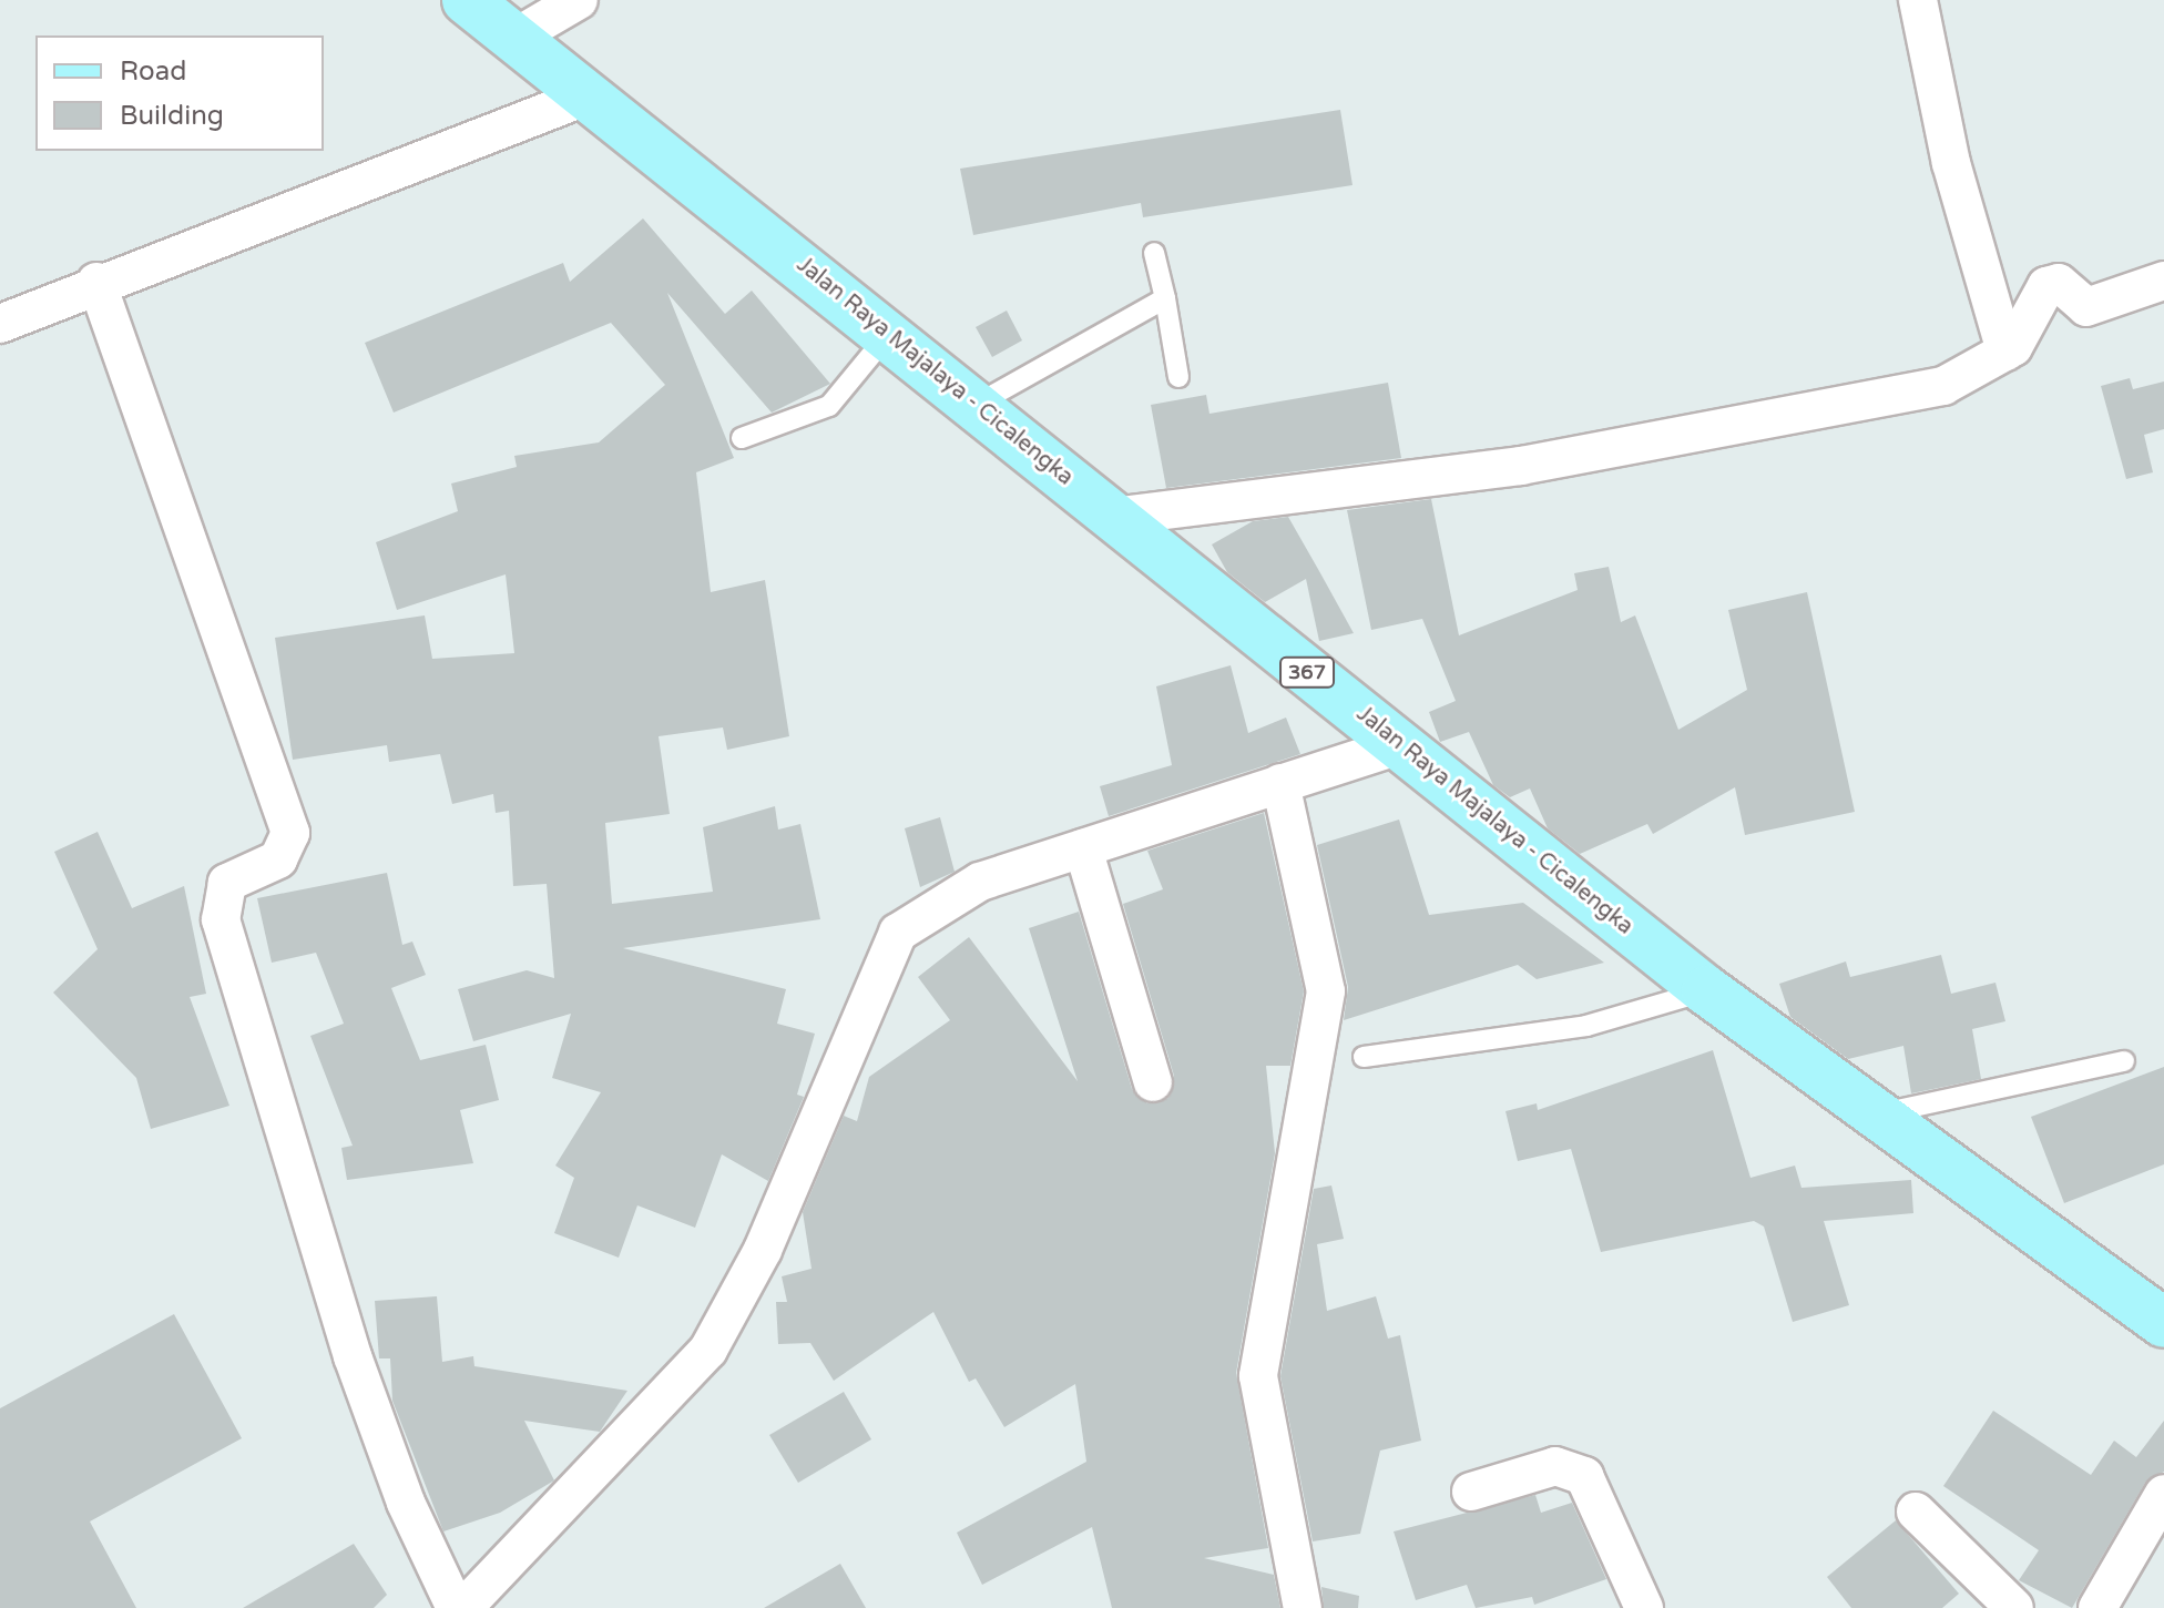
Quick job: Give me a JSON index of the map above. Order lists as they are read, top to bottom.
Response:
{
  "streets": {
    "main road": ["Jalan Raya Majalaya - Cicalengka", "367"]
  },
  "legend": ["Road", "Building"]
}
